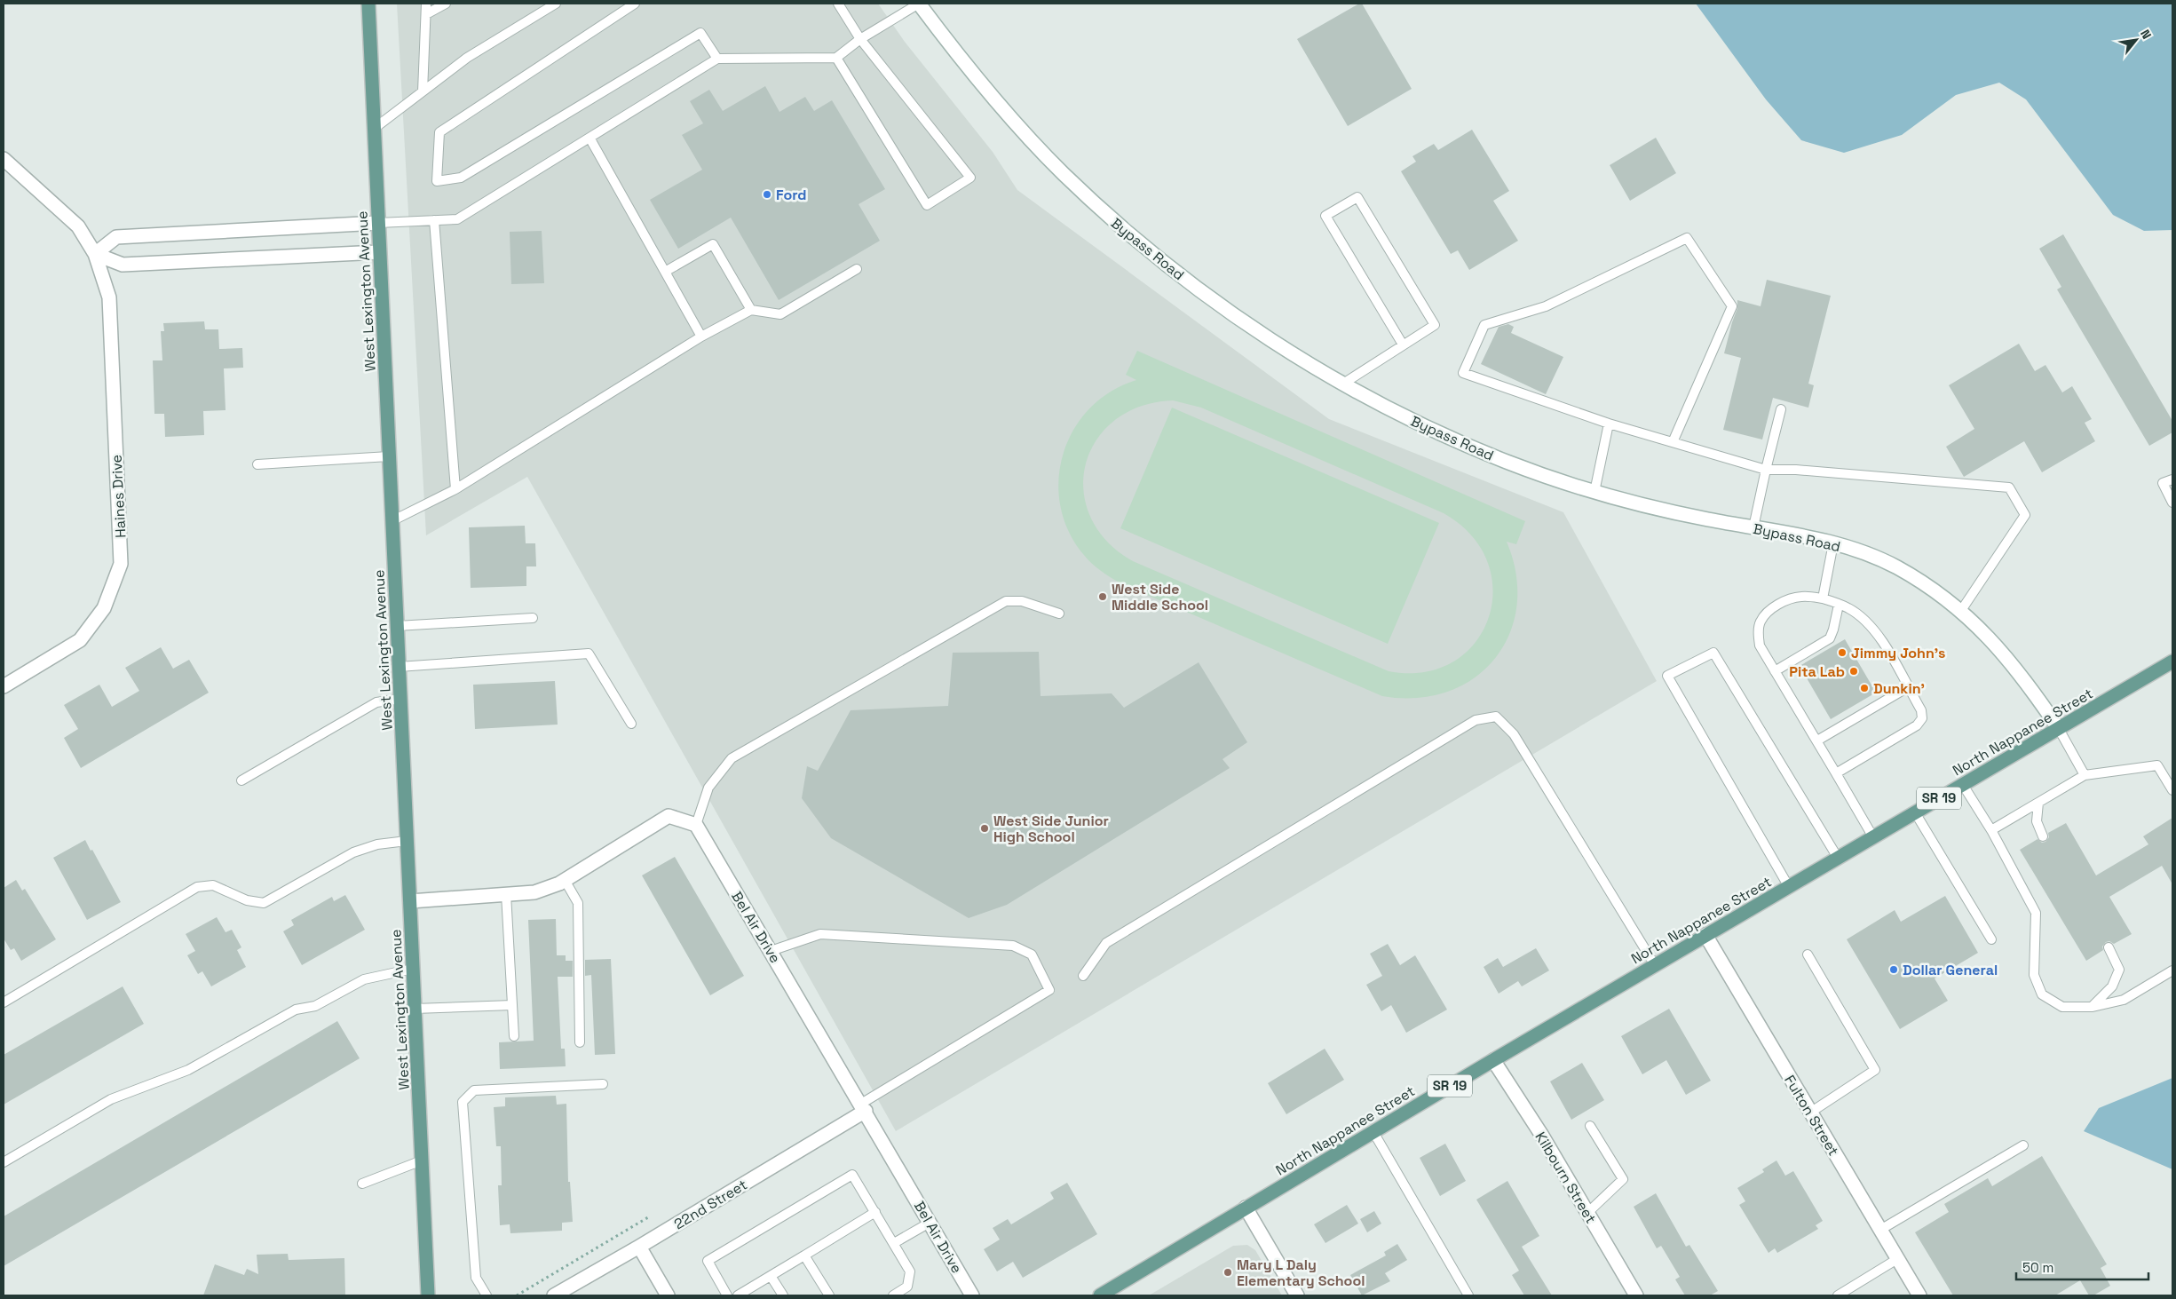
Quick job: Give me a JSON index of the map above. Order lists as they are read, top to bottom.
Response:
{
  "streets": {
    "main road": ["West Lexington Avenue", "North Nappanee Street", "SR 19"],
    "street": [
      "Bypass Road",
      "Haines Drive",
      "Bel Air Drive",
      "Fulton Street",
      "Kilbourn Street",
      "22nd Street"
    ]
  },
  "crossings": [
    ["Bypass Road", "North Nappanee Street"],
    ["North Nappanee Street", "SR 19"],
    ["North Nappanee Street", "Fulton Street"],
    ["North Nappanee Street", "Kilbourn Street"],
    ["Bel Air Drive", "22nd Street"]
  ],
  "places": [
    "Ford",
    "West Side Middle School",
    "Jimmy John's",
    "Pita Lab",
    "Dunkin'",
    "West Side Junior High School",
    "Dollar General",
    "Mary L Daly Elementary School"
  ],
  "scale_bar": "50 m",
  "north": "top right"
}
